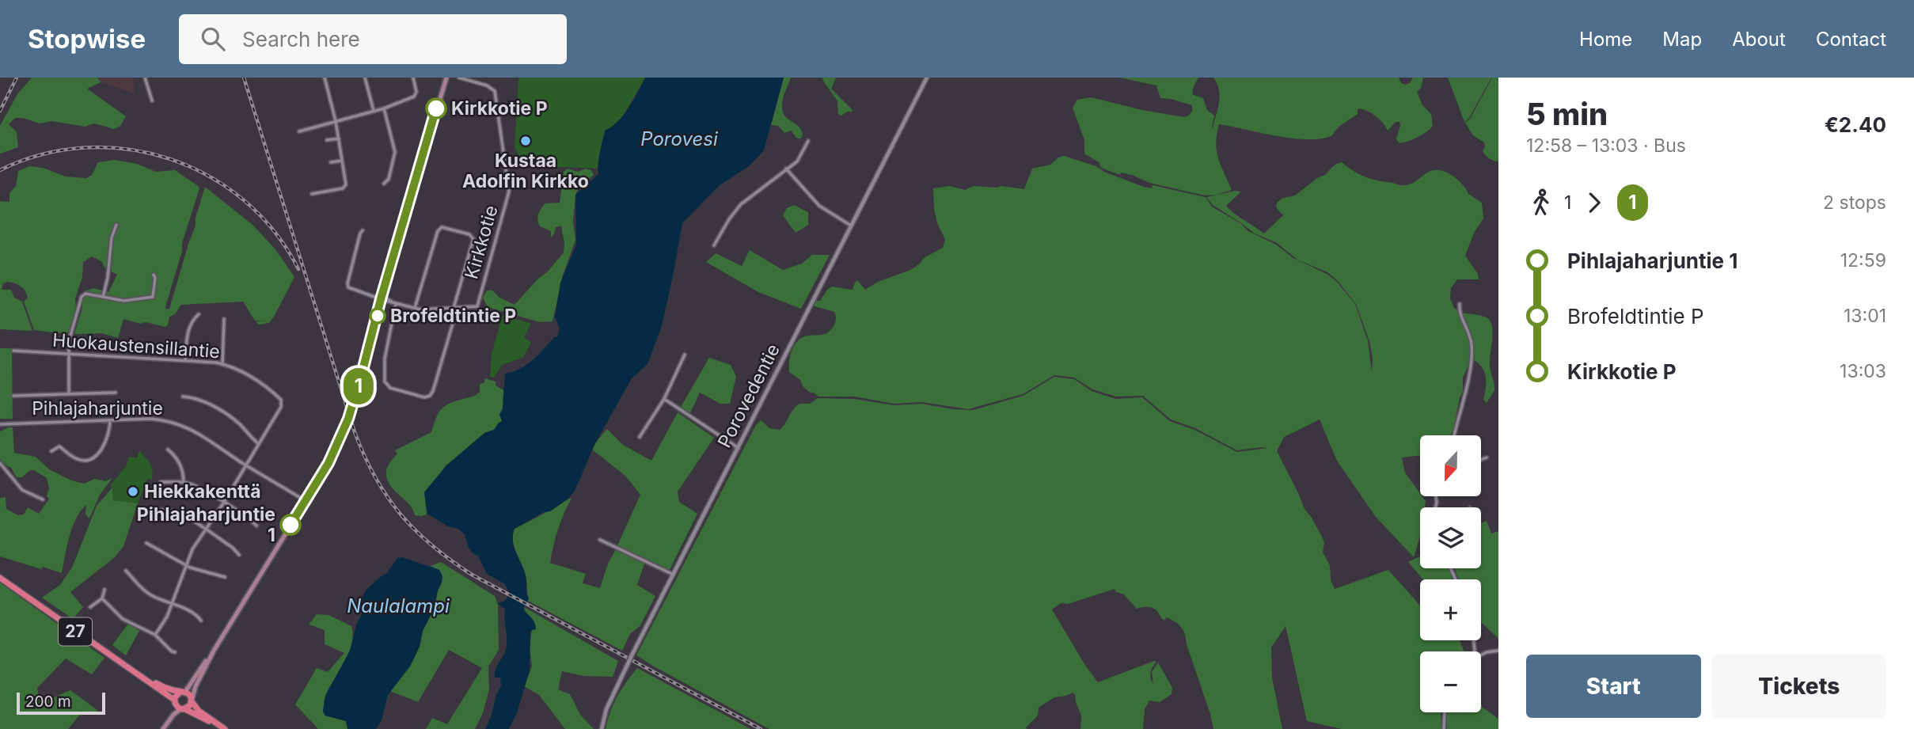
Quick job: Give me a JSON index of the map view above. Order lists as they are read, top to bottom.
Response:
{
  "streets": {
    "highway": ["27"],
    "street": [
      "Kirkkotie",
      "Huokaustensillantie",
      "Porovedentie",
      "Pihlajaharjuntie"
    ]
  },
  "water": ["Porovesi", "Naulalampi"],
  "places": [
    "Kirkkotie P",
    "Kustaa Adolfin Kirkko",
    "Brofeldtintie P",
    "Hiekkakenttä",
    "Pihlajaharjuntie 1"
  ],
  "lines": ["bus line 1"],
  "scale_bar": "200 m",
  "north": "bottom",
  "page": {
    "header": "Stopwise",
    "search": "Search here",
    "nav": [
      "Home",
      "Map",
      "About",
      "Contact"
    ],
    "on_map": "1",
    "heading": ["5 min", "12:58 – 13:03 · Bus", "€2.40"],
    "legs": ["1", "1", "2 stops"],
    "list": [
      {
        "name": "Pihlajaharjuntie 1",
        "value": "12:59"
      },
      {
        "name": "Brofeldtintie P",
        "value": "13:01"
      },
      {
        "name": "Kirkkotie P",
        "value": "13:03"
      }
    ],
    "map_buttons": ["+", "−"],
    "buttons": ["Start", "Tickets"],
    "scale": "200 m"
  }
}
